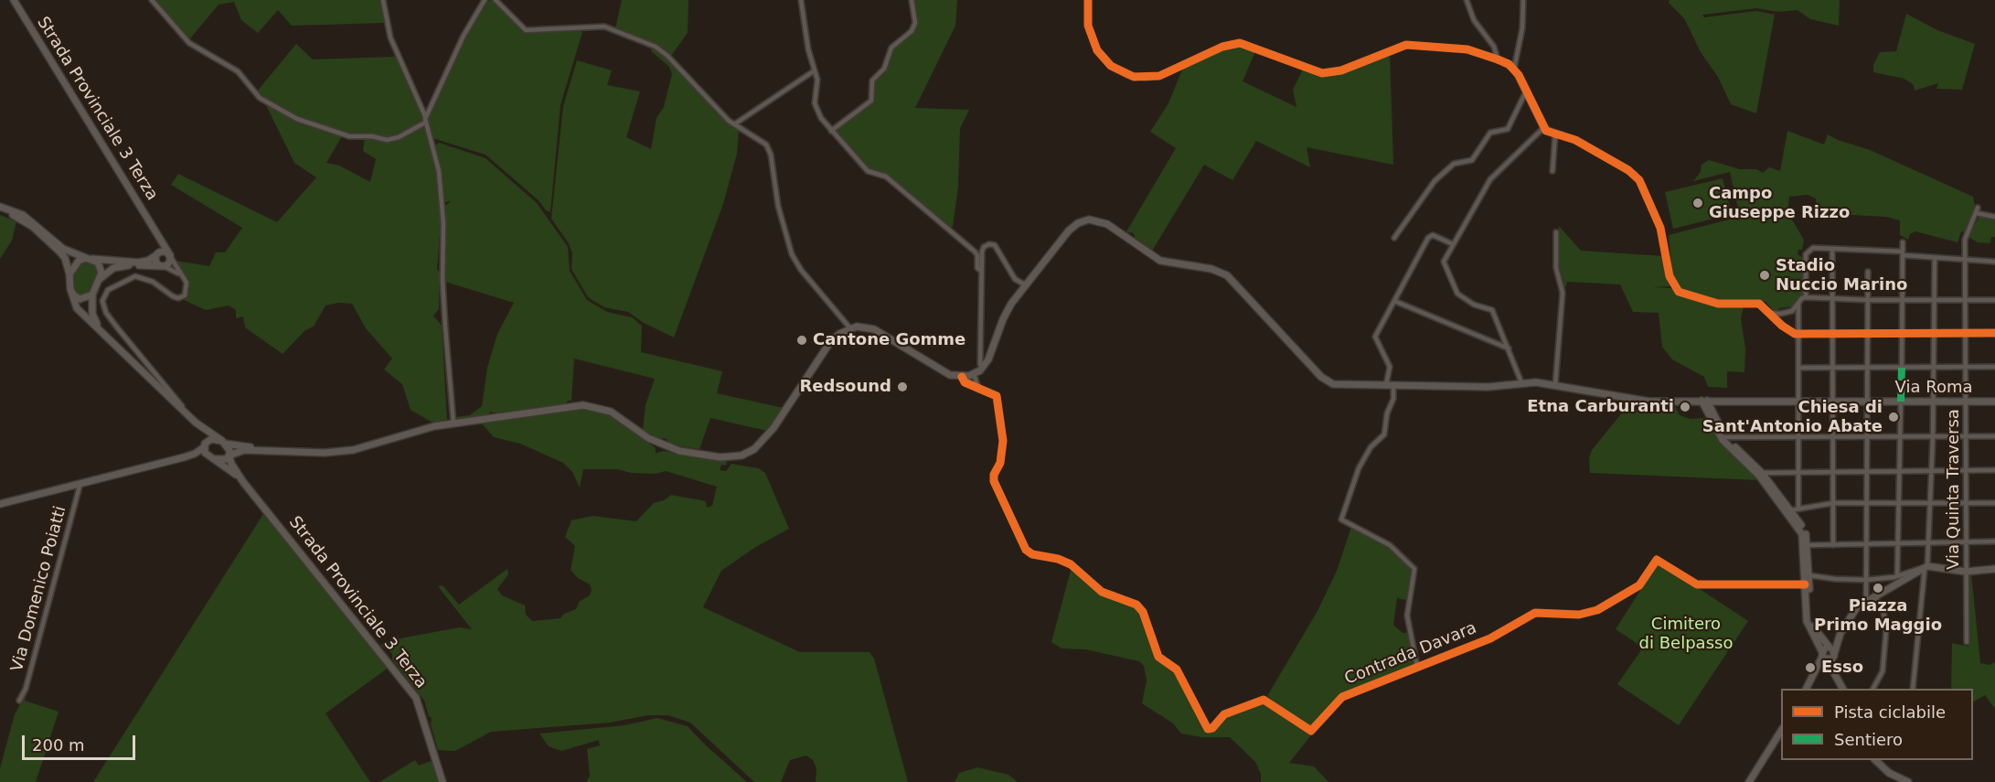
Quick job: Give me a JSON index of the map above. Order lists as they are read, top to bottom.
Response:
{
  "streets": {
    "main road": ["Strada Provinciale 3 Terza", "Via Roma"],
    "street": ["Via Quinta Traversa", "Via Domenico Poiatti", "Contrada Davara"]
  },
  "crossings": [
    ["Via Roma", "Via Quinta Traversa"]
  ],
  "parks": ["Cimitero di Belpasso"],
  "places": [
    "Campo Giuseppe Rizzo",
    "Stadio Nuccio Marino",
    "Cantone Gomme",
    "Redsound",
    "Etna Carburanti",
    "Chiesa di Sant'Antonio Abate",
    "Piazza Primo Maggio",
    "Esso"
  ],
  "legend": ["Pista ciclabile", "Sentiero"],
  "scale_bar": "200 m"
}
